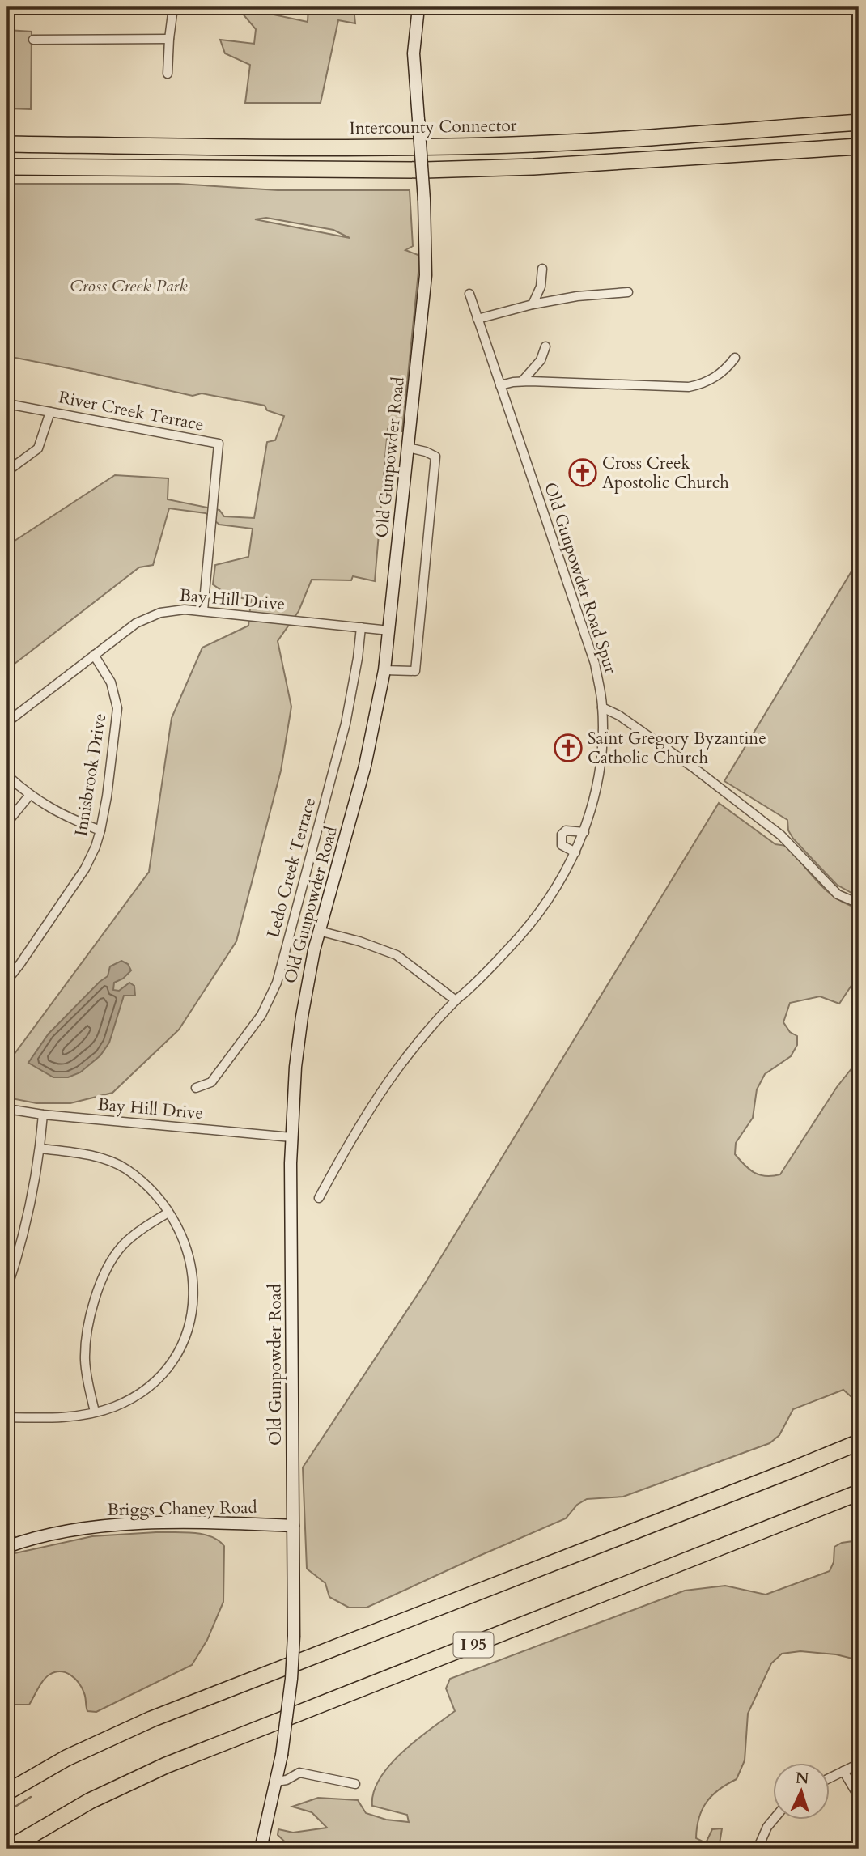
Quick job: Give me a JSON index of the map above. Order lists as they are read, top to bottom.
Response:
{
  "streets": {
    "highway": ["Intercounty Connector", "I 95"],
    "main road": ["Old Gunpowder Road", "Briggs Chaney Road"],
    "street": [
      "River Creek Terrace",
      "Old Gunpowder Road Spur",
      "Bay Hill Drive",
      "Innisbrook Drive",
      "Ledo Creek Terrace"
    ]
  },
  "crossings": [
    ["River Creek Terrace", "Bay Hill Drive"],
    ["Old Gunpowder Road", "Bay Hill Drive"],
    ["Old Gunpowder Road", "Briggs Chaney Road"],
    ["Bay Hill Drive", "Innisbrook Drive"],
    ["Bay Hill Drive", "Ledo Creek Terrace"]
  ],
  "parks": ["Cross Creek Park"],
  "places": {
    "church": ["Cross Creek Apostolic Church", "Saint Gregory Byzantine Catholic Church"]
  },
  "north": "top"
}
